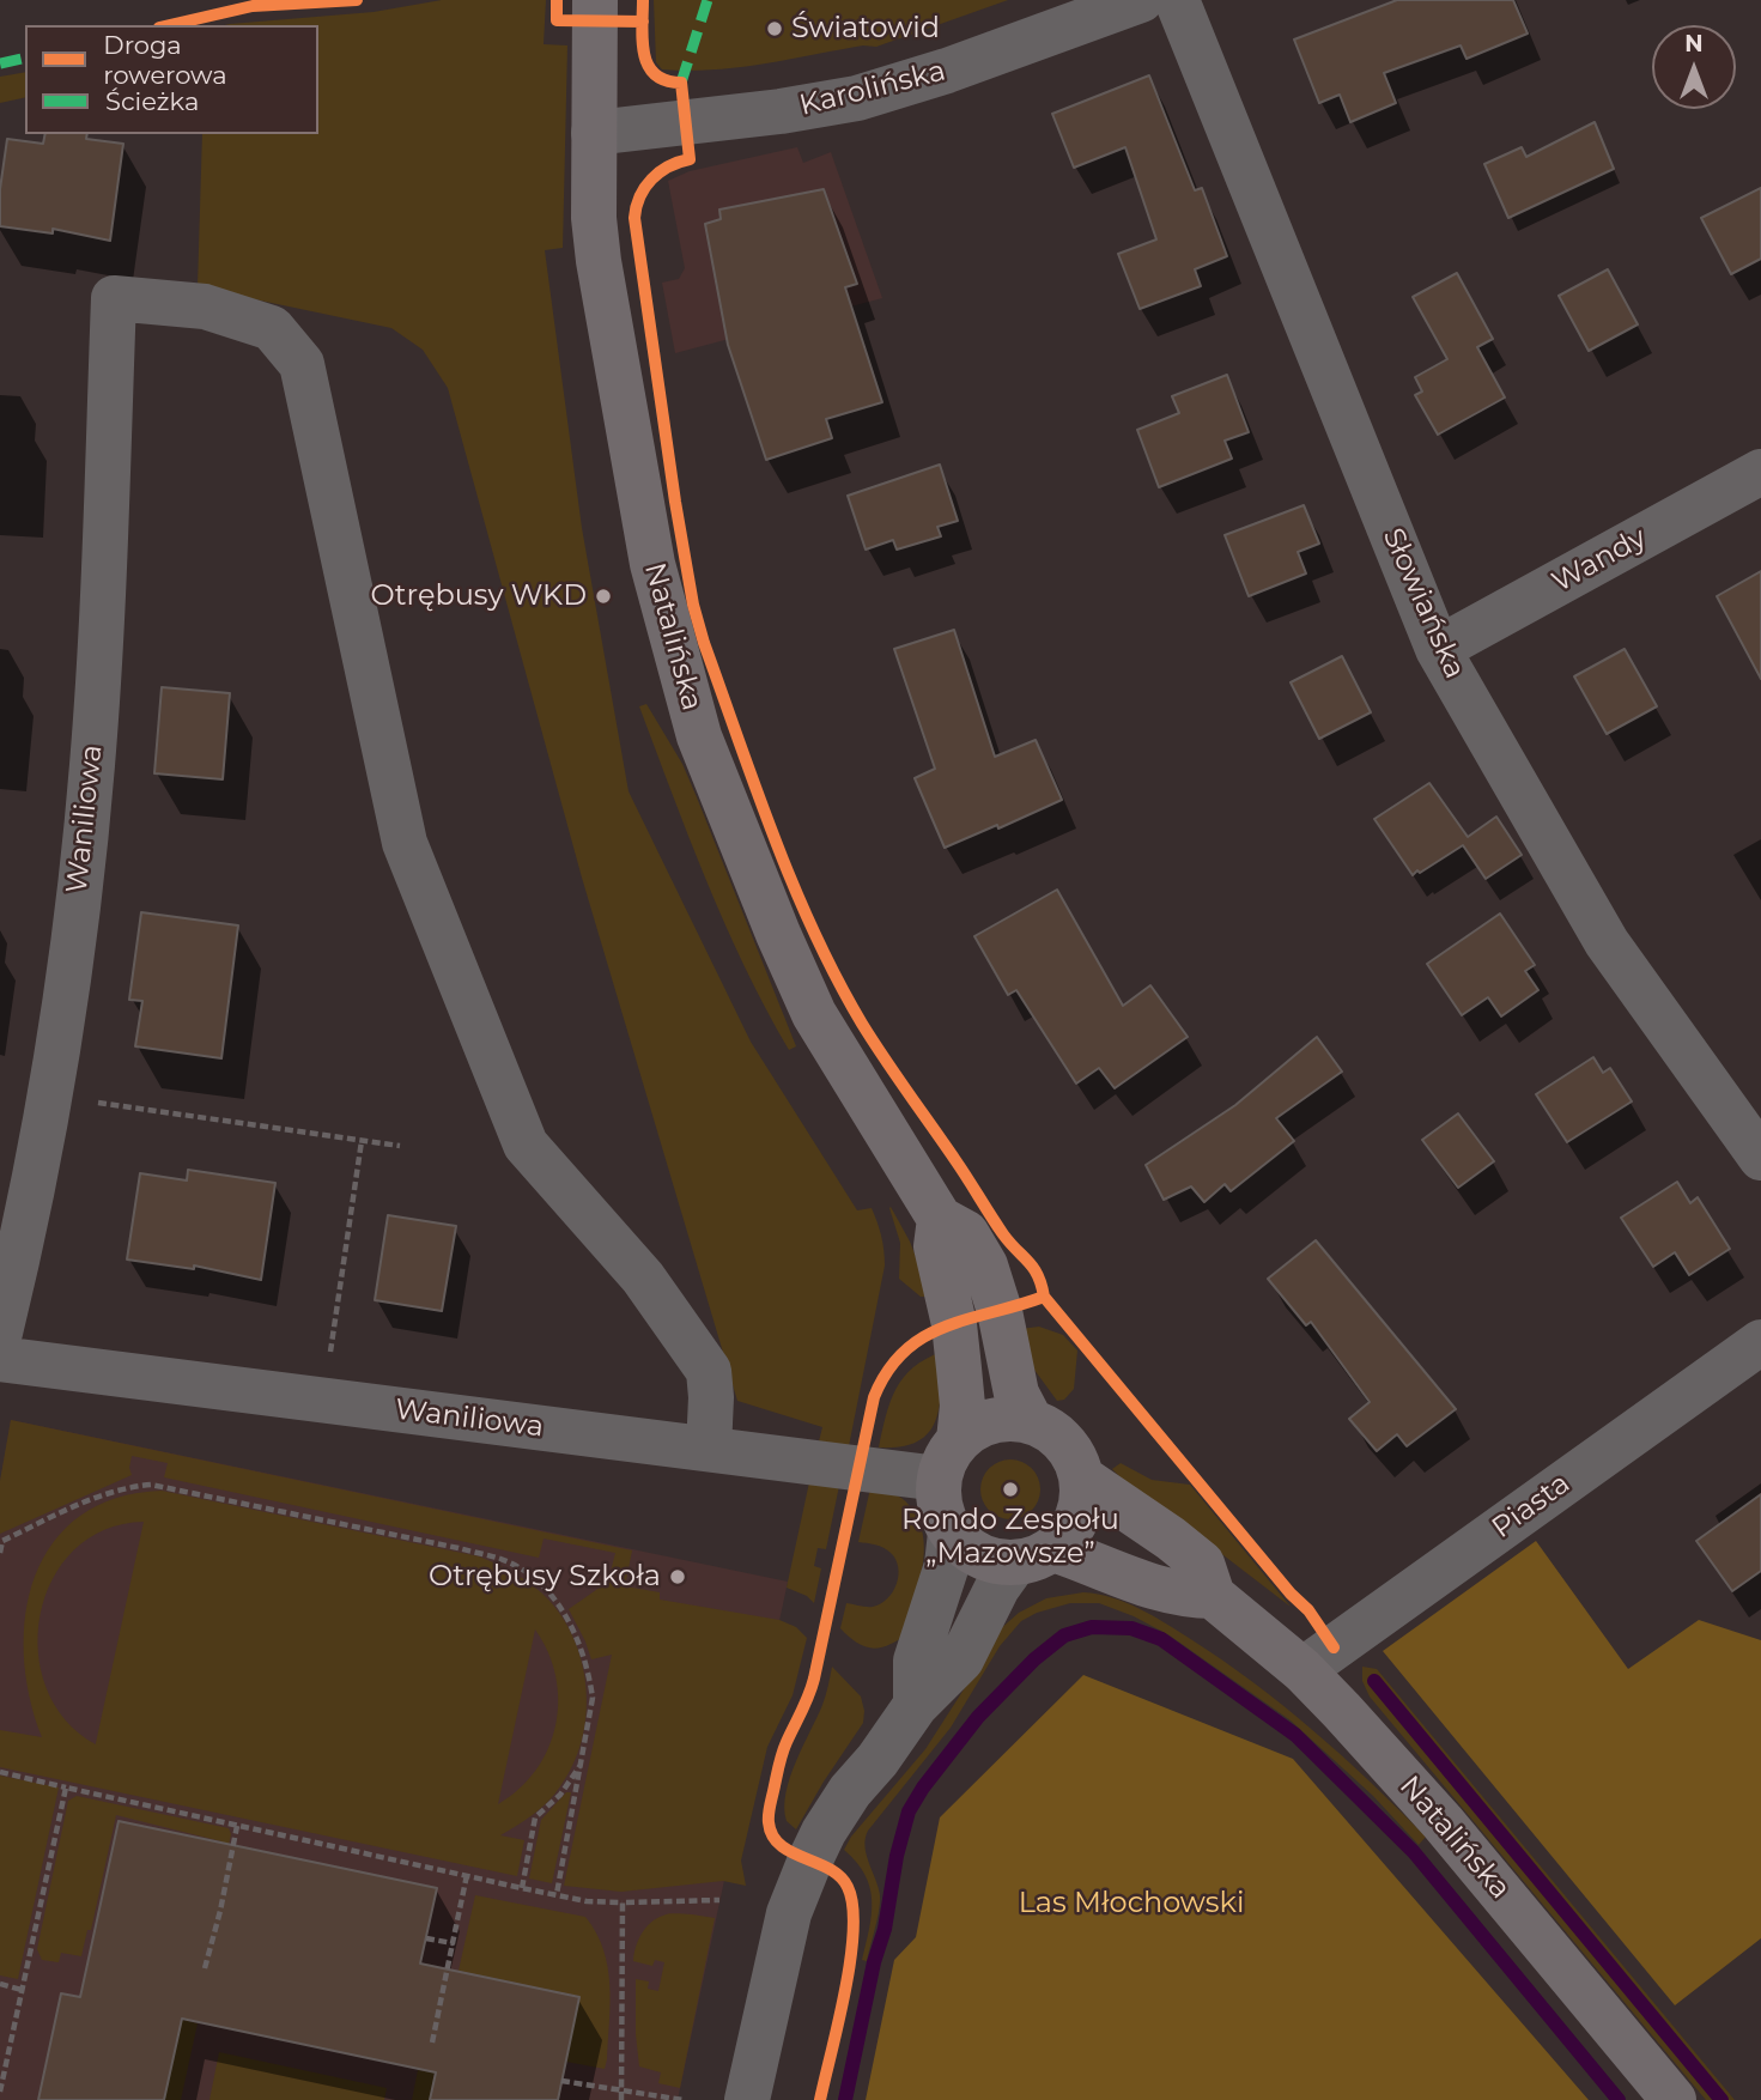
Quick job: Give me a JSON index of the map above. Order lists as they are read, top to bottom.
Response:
{
  "streets": {
    "main road": ["Natalińska"],
    "street": [
      "Karolińska",
      "Wandy",
      "Słowiańska",
      "Waniliowa",
      "Piasta"
    ]
  },
  "crossings": [
    ["Karolińska", "Natalińska"],
    ["Wandy", "Słowiańska"],
    ["Natalińska", "Waniliowa"],
    ["Natalińska", "Piasta"]
  ],
  "parks": ["Las Młochowski"],
  "places": [
    "Światowid",
    "Otrębusy WKD",
    "Rondo Zespołu „Mazowsze”",
    "Otrębusy Szkoła"
  ],
  "legend": ["Droga rowerowa", "Ścieżka"],
  "north": "top"
}
